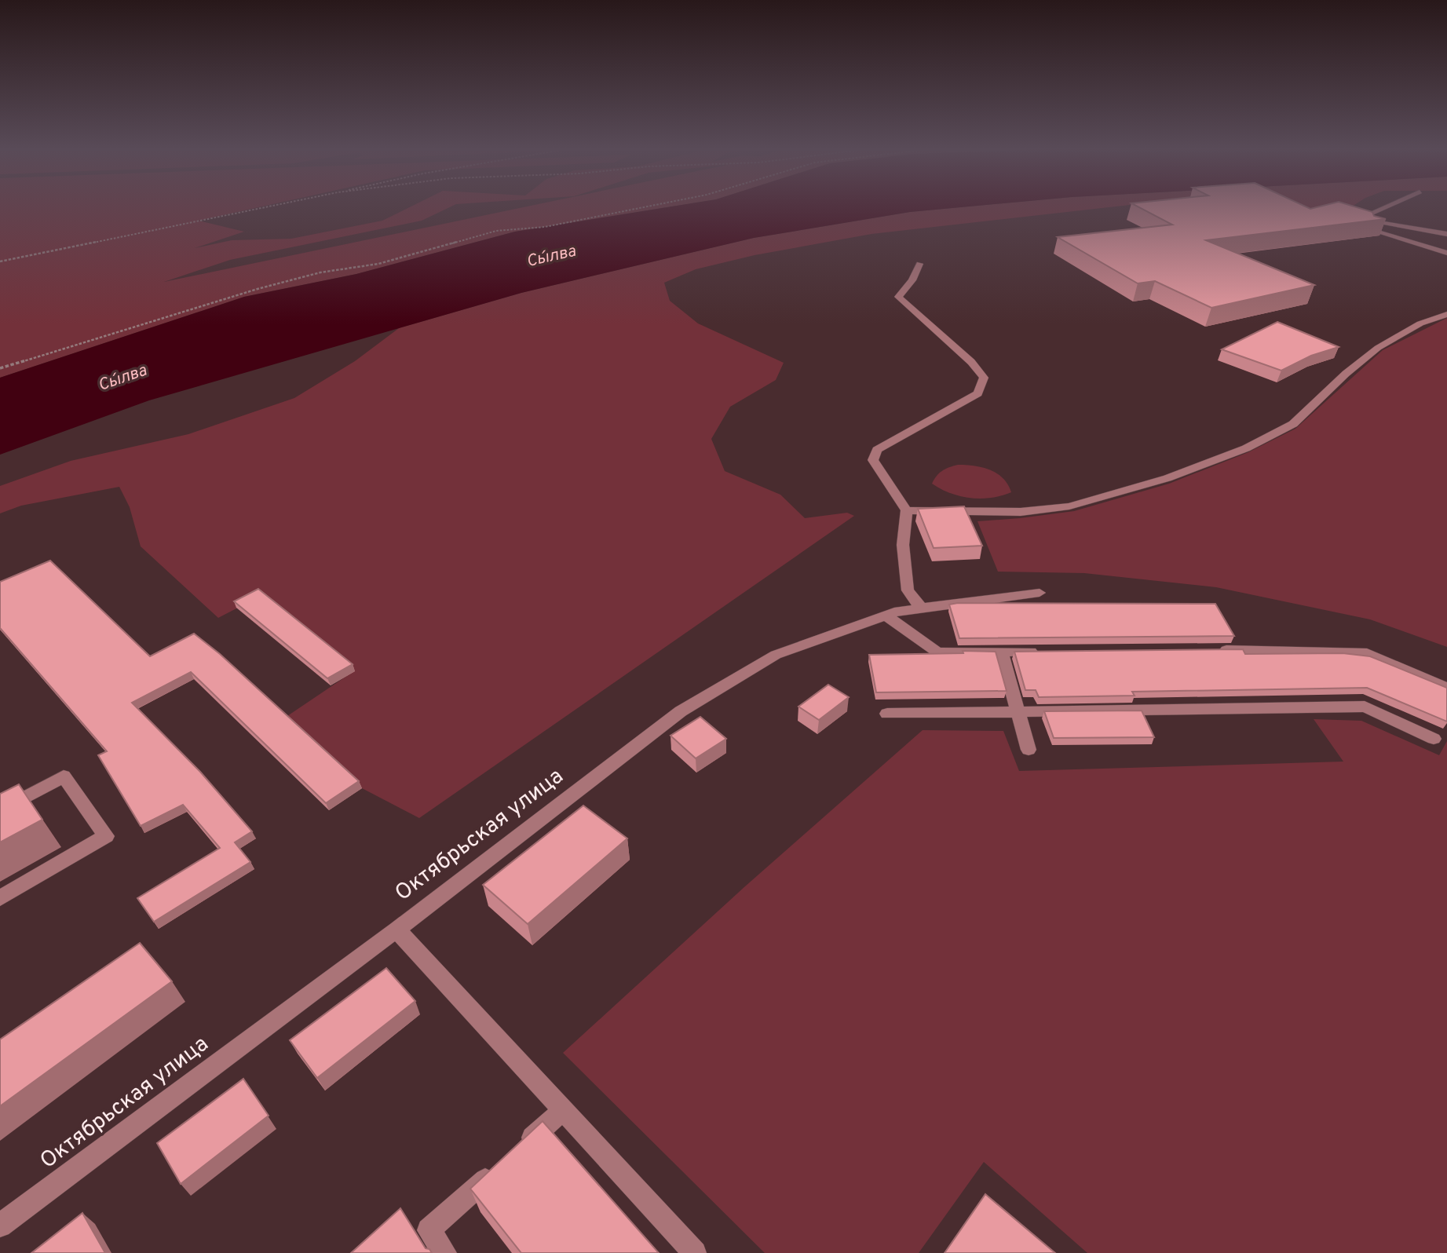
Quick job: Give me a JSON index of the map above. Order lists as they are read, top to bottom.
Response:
{
  "streets": {
    "street": ["Октябрьская улица"]
  },
  "water": ["Сы́лва"]
}
